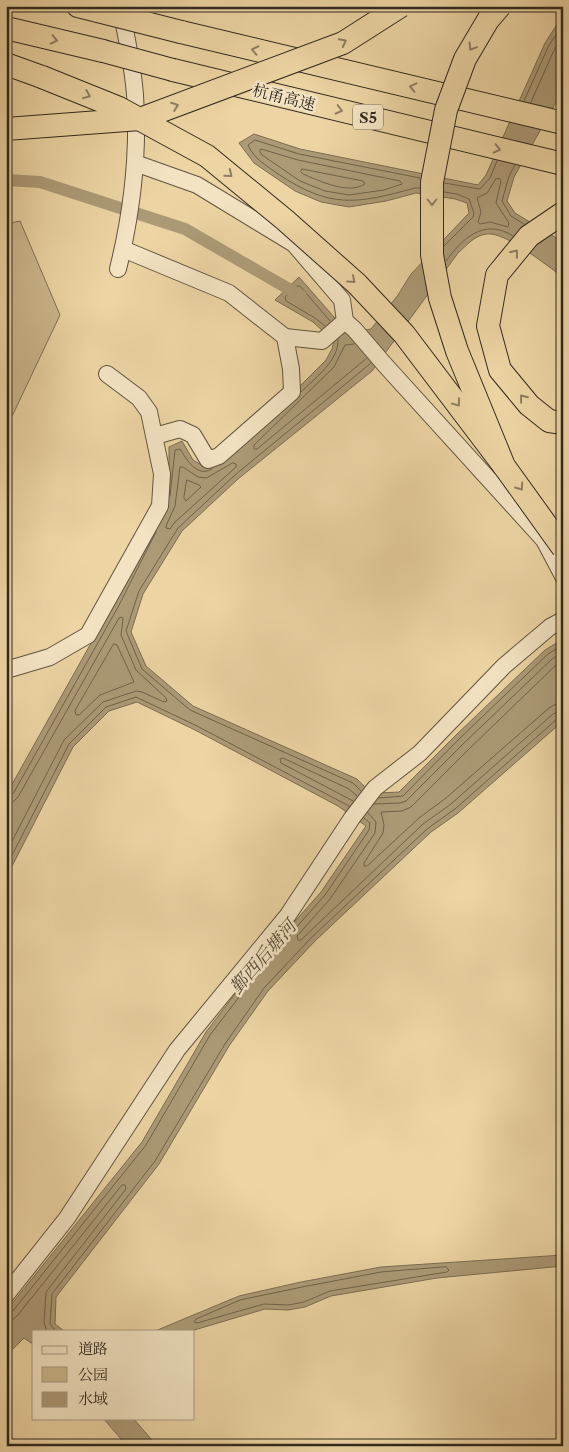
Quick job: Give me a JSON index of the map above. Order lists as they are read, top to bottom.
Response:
{
  "streets": {
    "highway": ["杭甬高速", "S5"]
  },
  "water": ["鄞西后塘河"],
  "legend": ["道路", "公园", "水域"]
}
